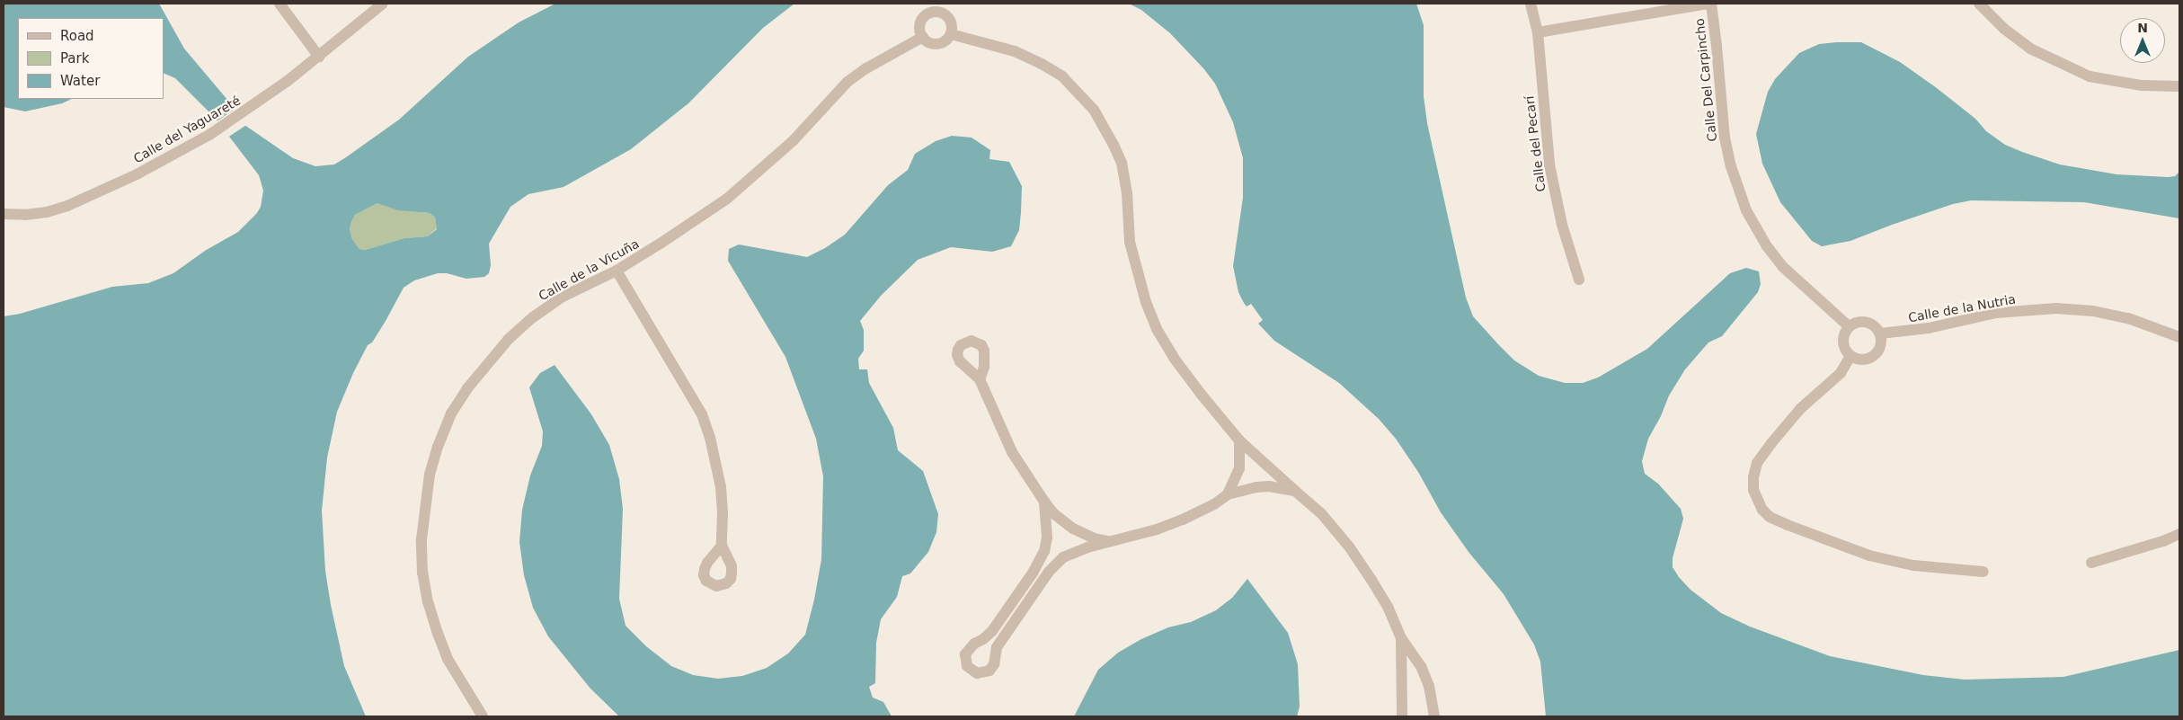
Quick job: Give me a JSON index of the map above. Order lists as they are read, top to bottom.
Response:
{
  "streets": {
    "street": [
      "Calle Del Carpincho",
      "Calle del Yaguareté",
      "Calle del Pecarí",
      "Calle de la Vicuña",
      "Calle de la Nutria"
    ]
  },
  "crossings": [
    ["Calle Del Carpincho", "Calle de la Nutria"]
  ],
  "legend": ["Road", "Park", "Water"],
  "north": "top"
}
